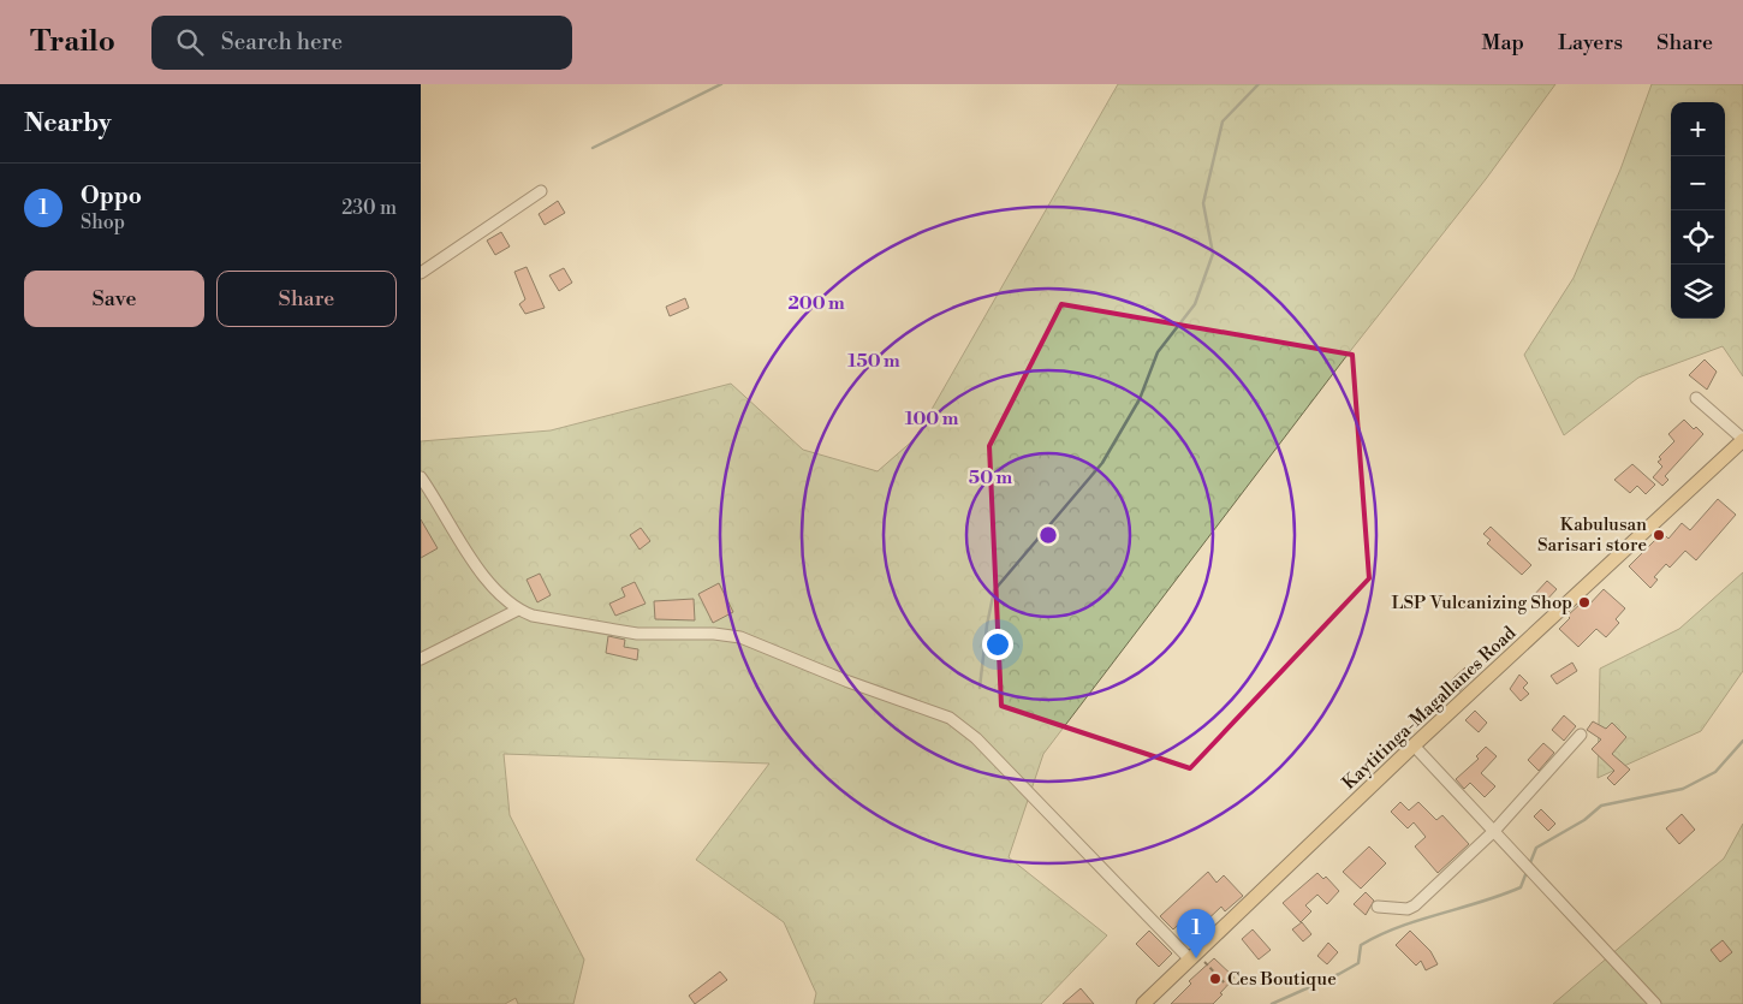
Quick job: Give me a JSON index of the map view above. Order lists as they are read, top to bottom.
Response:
{
  "streets": {
    "main road": ["Kaytitinga-Magallanes Road"]
  },
  "places": ["Kabulusan Sarisari store", "LSP Vulcanizing Shop", "Ces Boutique"],
  "page": {
    "header": "Trailo",
    "search": "Search here",
    "nav": ["Map", "Layers", "Share"],
    "heading": "Nearby",
    "map_buttons": ["+", "−"],
    "list": [
      {
        "mark": "1",
        "name": "Oppo",
        "note": "Shop",
        "value": "230 m"
      }
    ],
    "buttons": ["Save", "Share"],
    "pins": "1"
  },
  "rings": [
    "200 m",
    "150 m",
    "100 m",
    "50 m"
  ]
}
